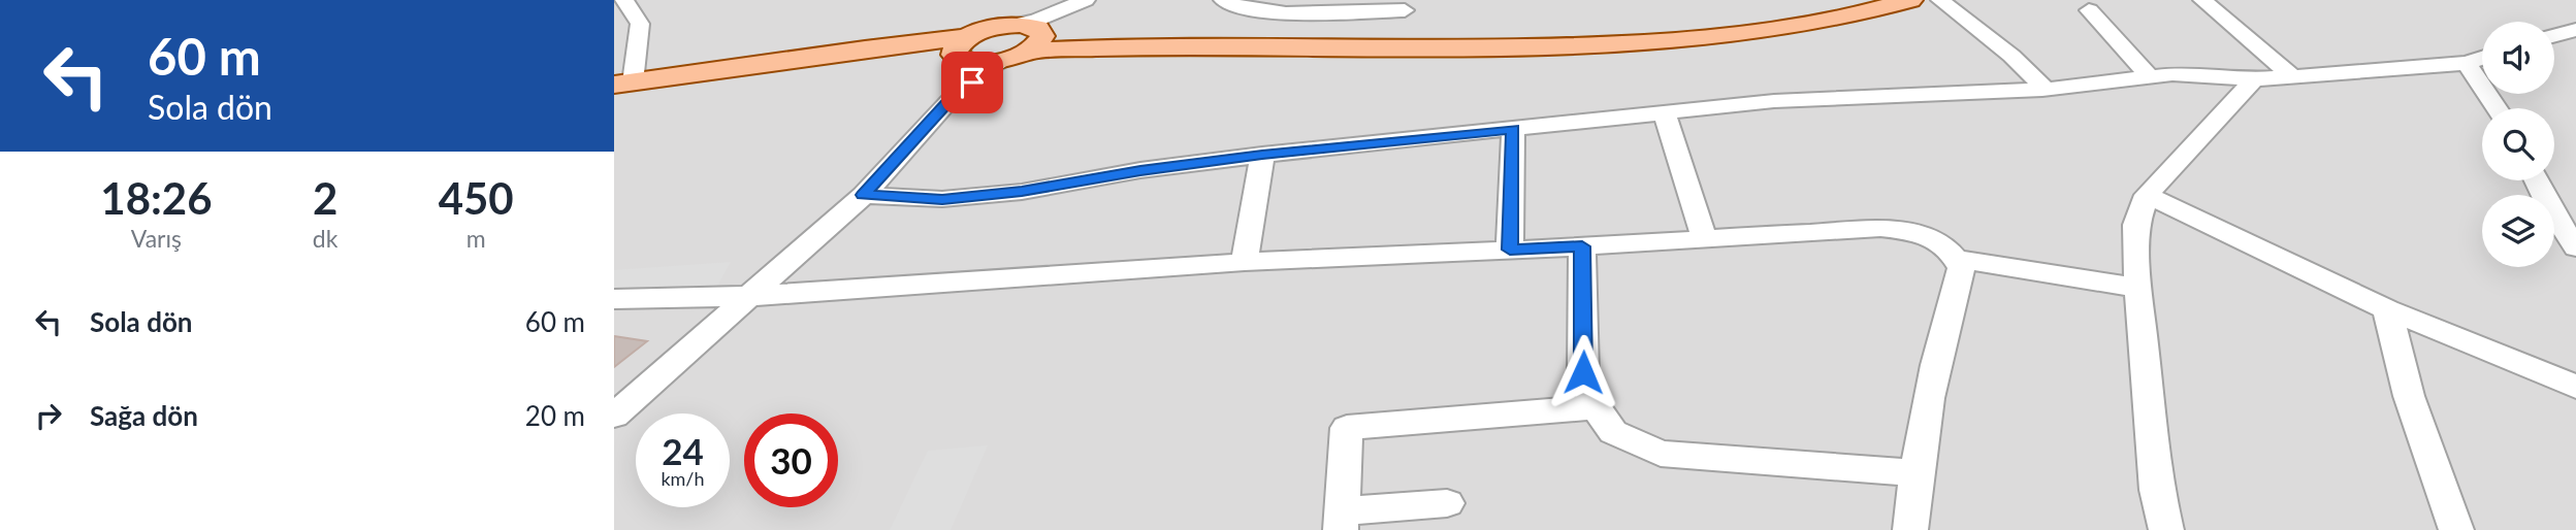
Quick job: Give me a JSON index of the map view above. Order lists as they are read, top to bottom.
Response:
{
  "page": {
    "turn": ["60 m", "Sola dön"],
    "eta": [
      "18:26",
      "Varış",
      "2",
      "dk",
      "450",
      "m"
    ],
    "list": [
      {
        "name": "Sola dön",
        "value": "60 m"
      },
      {
        "name": "Sağa dön",
        "value": "20 m"
      }
    ],
    "speed": "24 km/h",
    "limit": "30"
  }
}
